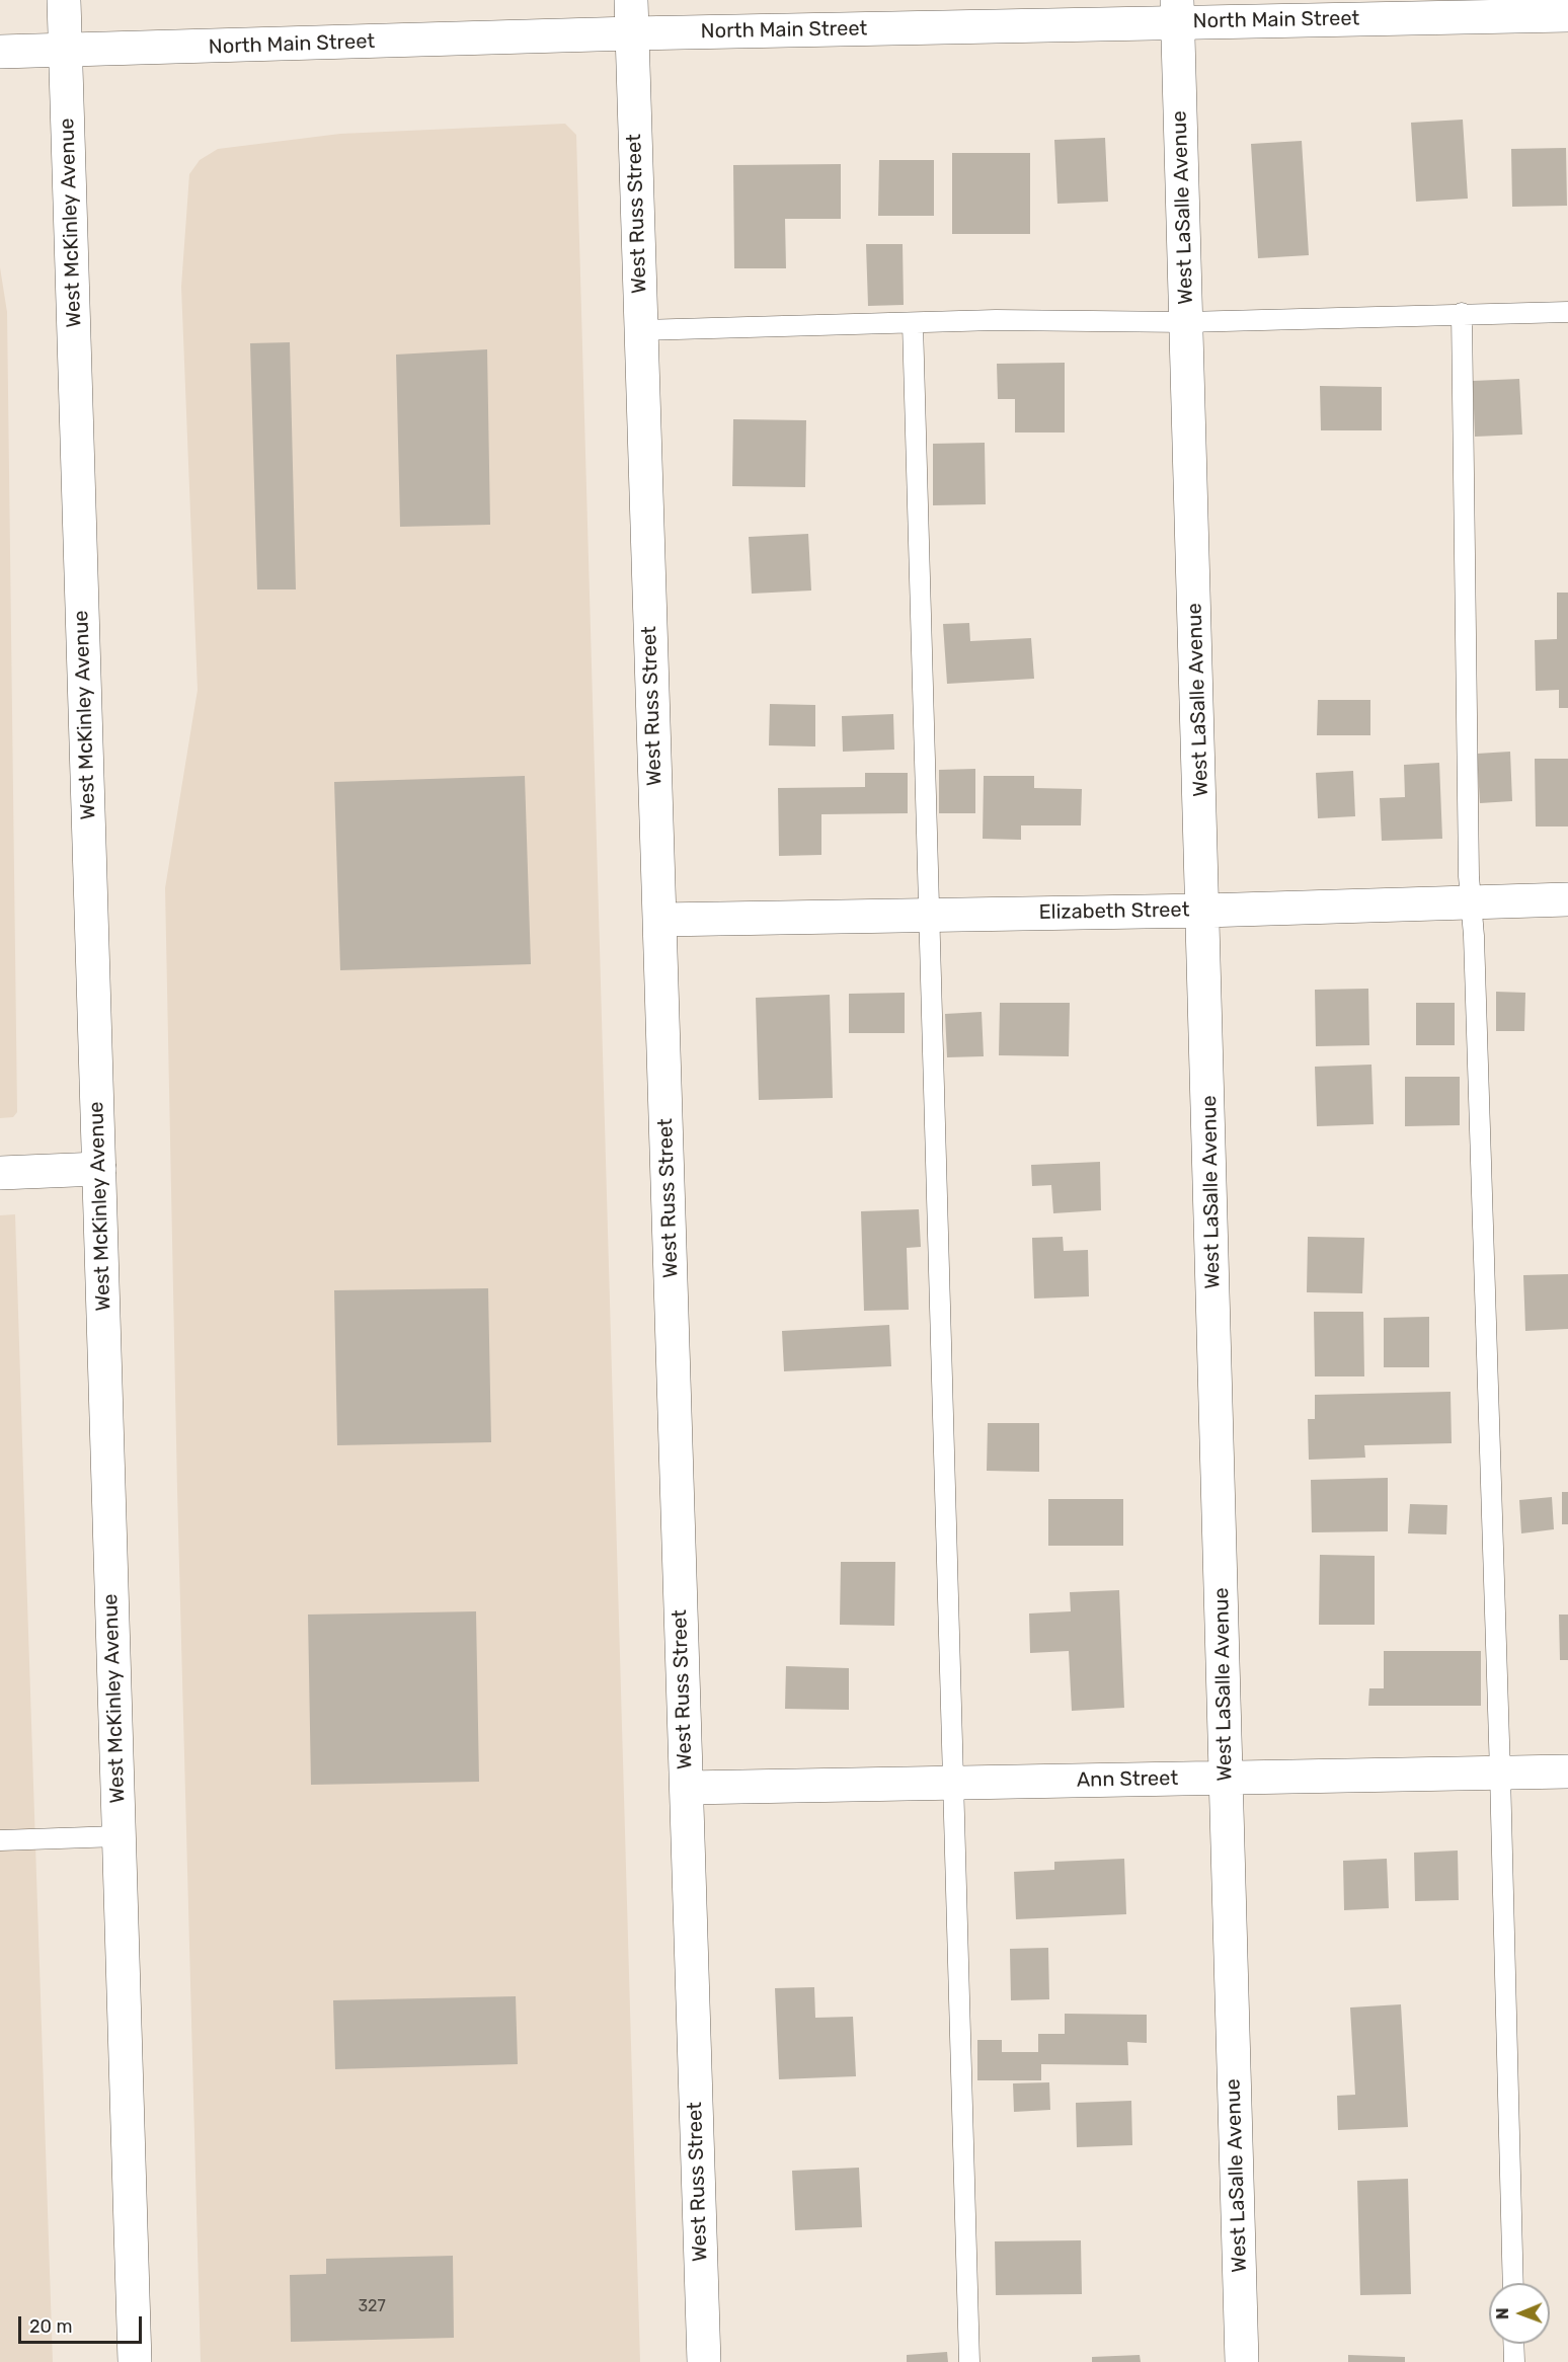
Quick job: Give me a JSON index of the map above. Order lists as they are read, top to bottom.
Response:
{
  "streets": {
    "street": [
      "North Main Street",
      "West LaSalle Avenue",
      "West Russ Street",
      "West McKinley Avenue",
      "Elizabeth Street",
      "Ann Street"
    ]
  },
  "crossings": [
    ["North Main Street", "West LaSalle Avenue"],
    ["North Main Street", "West Russ Street"],
    ["North Main Street", "West McKinley Avenue"],
    ["West LaSalle Avenue", "Elizabeth Street"],
    ["West LaSalle Avenue", "Ann Street"],
    ["West Russ Street", "Elizabeth Street"],
    ["West Russ Street", "Ann Street"]
  ],
  "house_numbers": ["327"],
  "scale_bar": "20 m",
  "north": "left"
}
